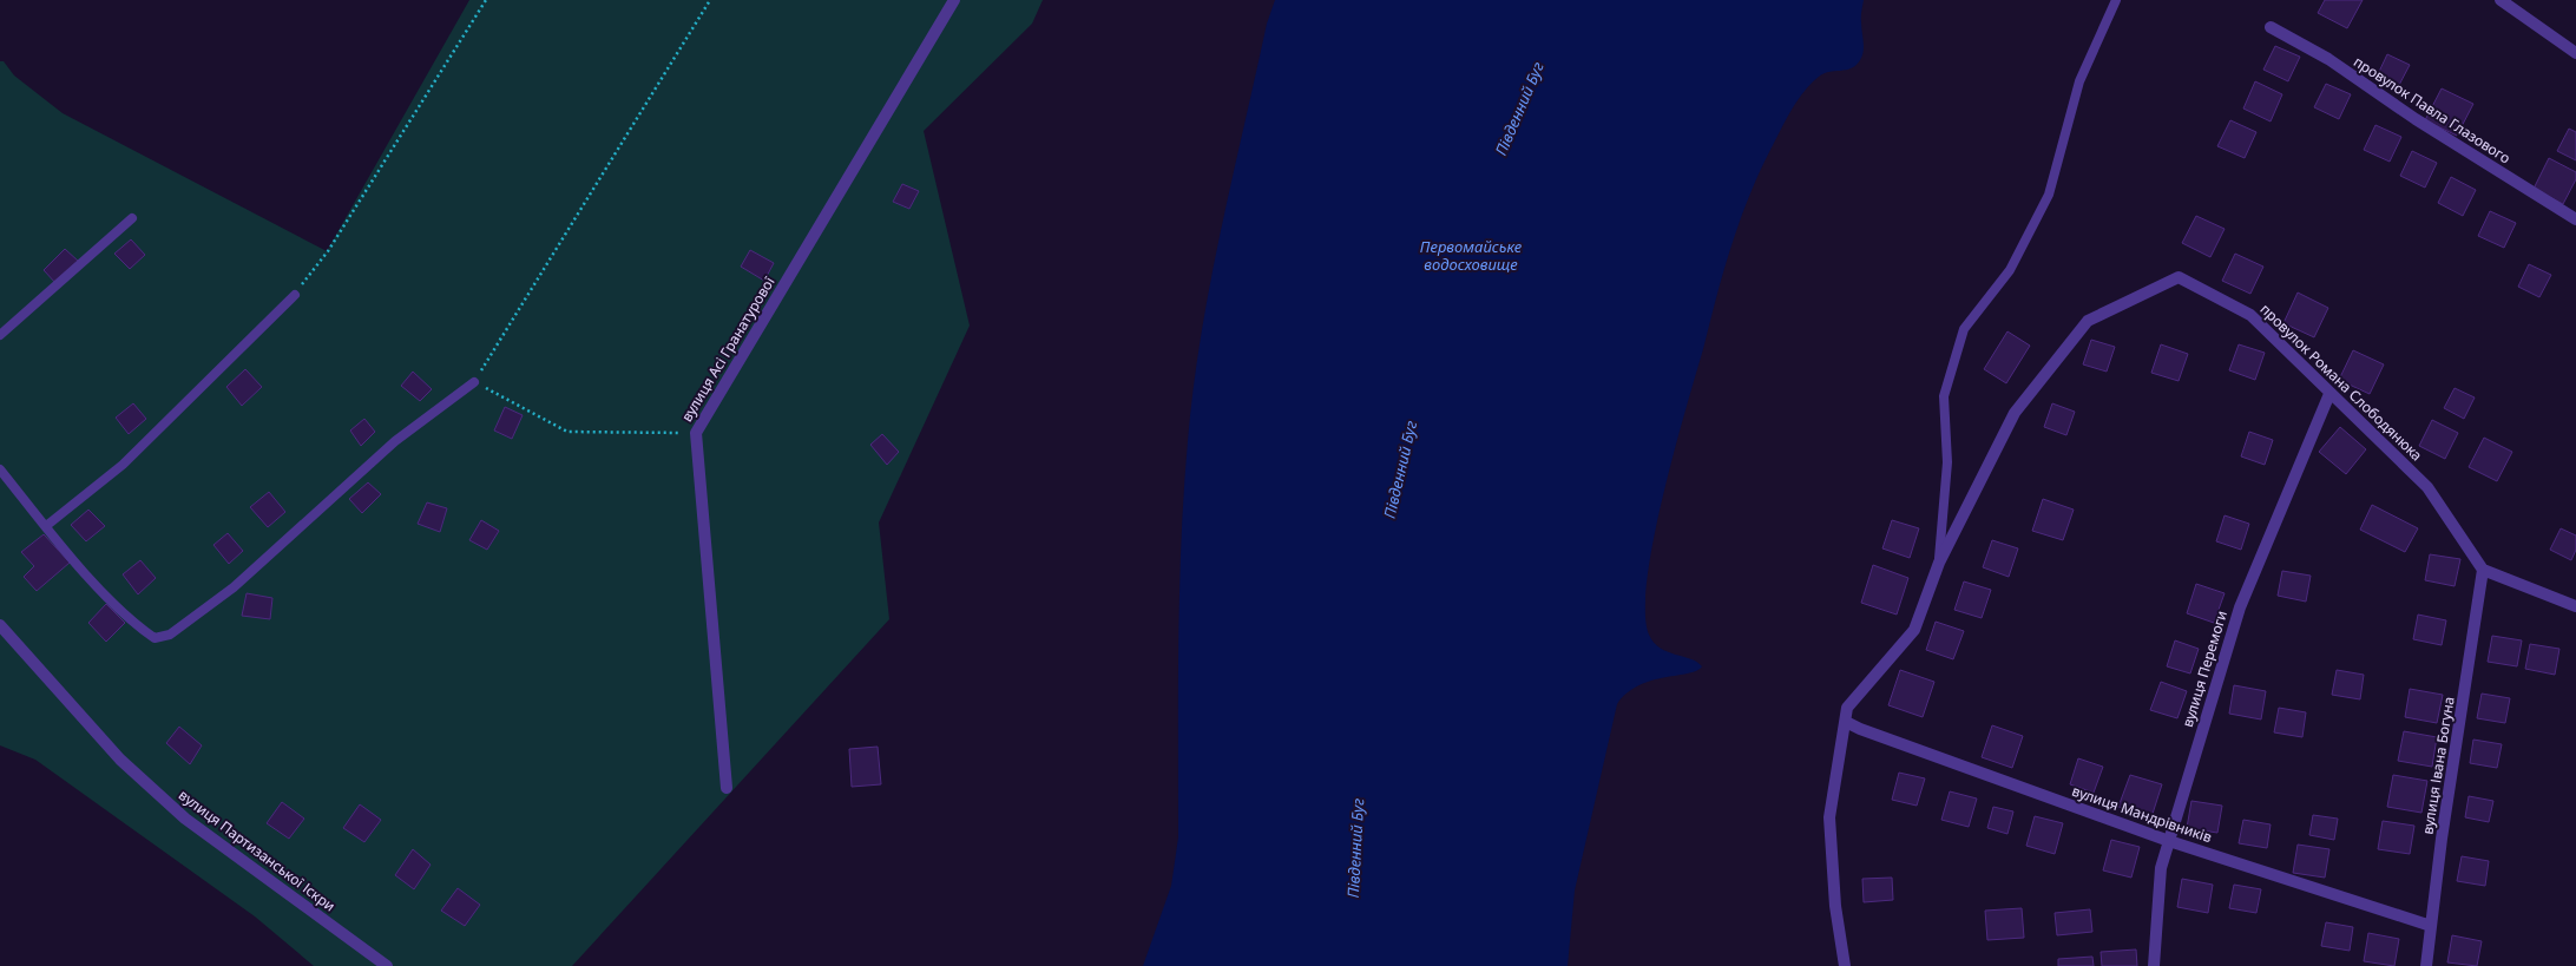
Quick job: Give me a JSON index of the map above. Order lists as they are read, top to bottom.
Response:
{
  "streets": {
    "street": [
      "провулок Павла Глазового",
      "вулиця Асі Гранатурової",
      "провулок Романа Слободянюка",
      "вулиця Перемоги",
      "вулиця Івана Богуна",
      "вулиця Мандрівників",
      "вулиця Партизанської Іскри"
    ]
  },
  "crossings": [
    ["провулок Романа Слободянюка", "вулиця Перемоги"],
    ["провулок Романа Слободянюка", "вулиця Івана Богуна"],
    ["провулок Романа Слободянюка", "вулиця Мандрівників"],
    ["вулиця Перемоги", "вулиця Мандрівників"],
    ["вулиця Івана Богуна", "вулиця Мандрівників"]
  ],
  "water": ["Південний Буг", "Первомайське водосховище"]
}
